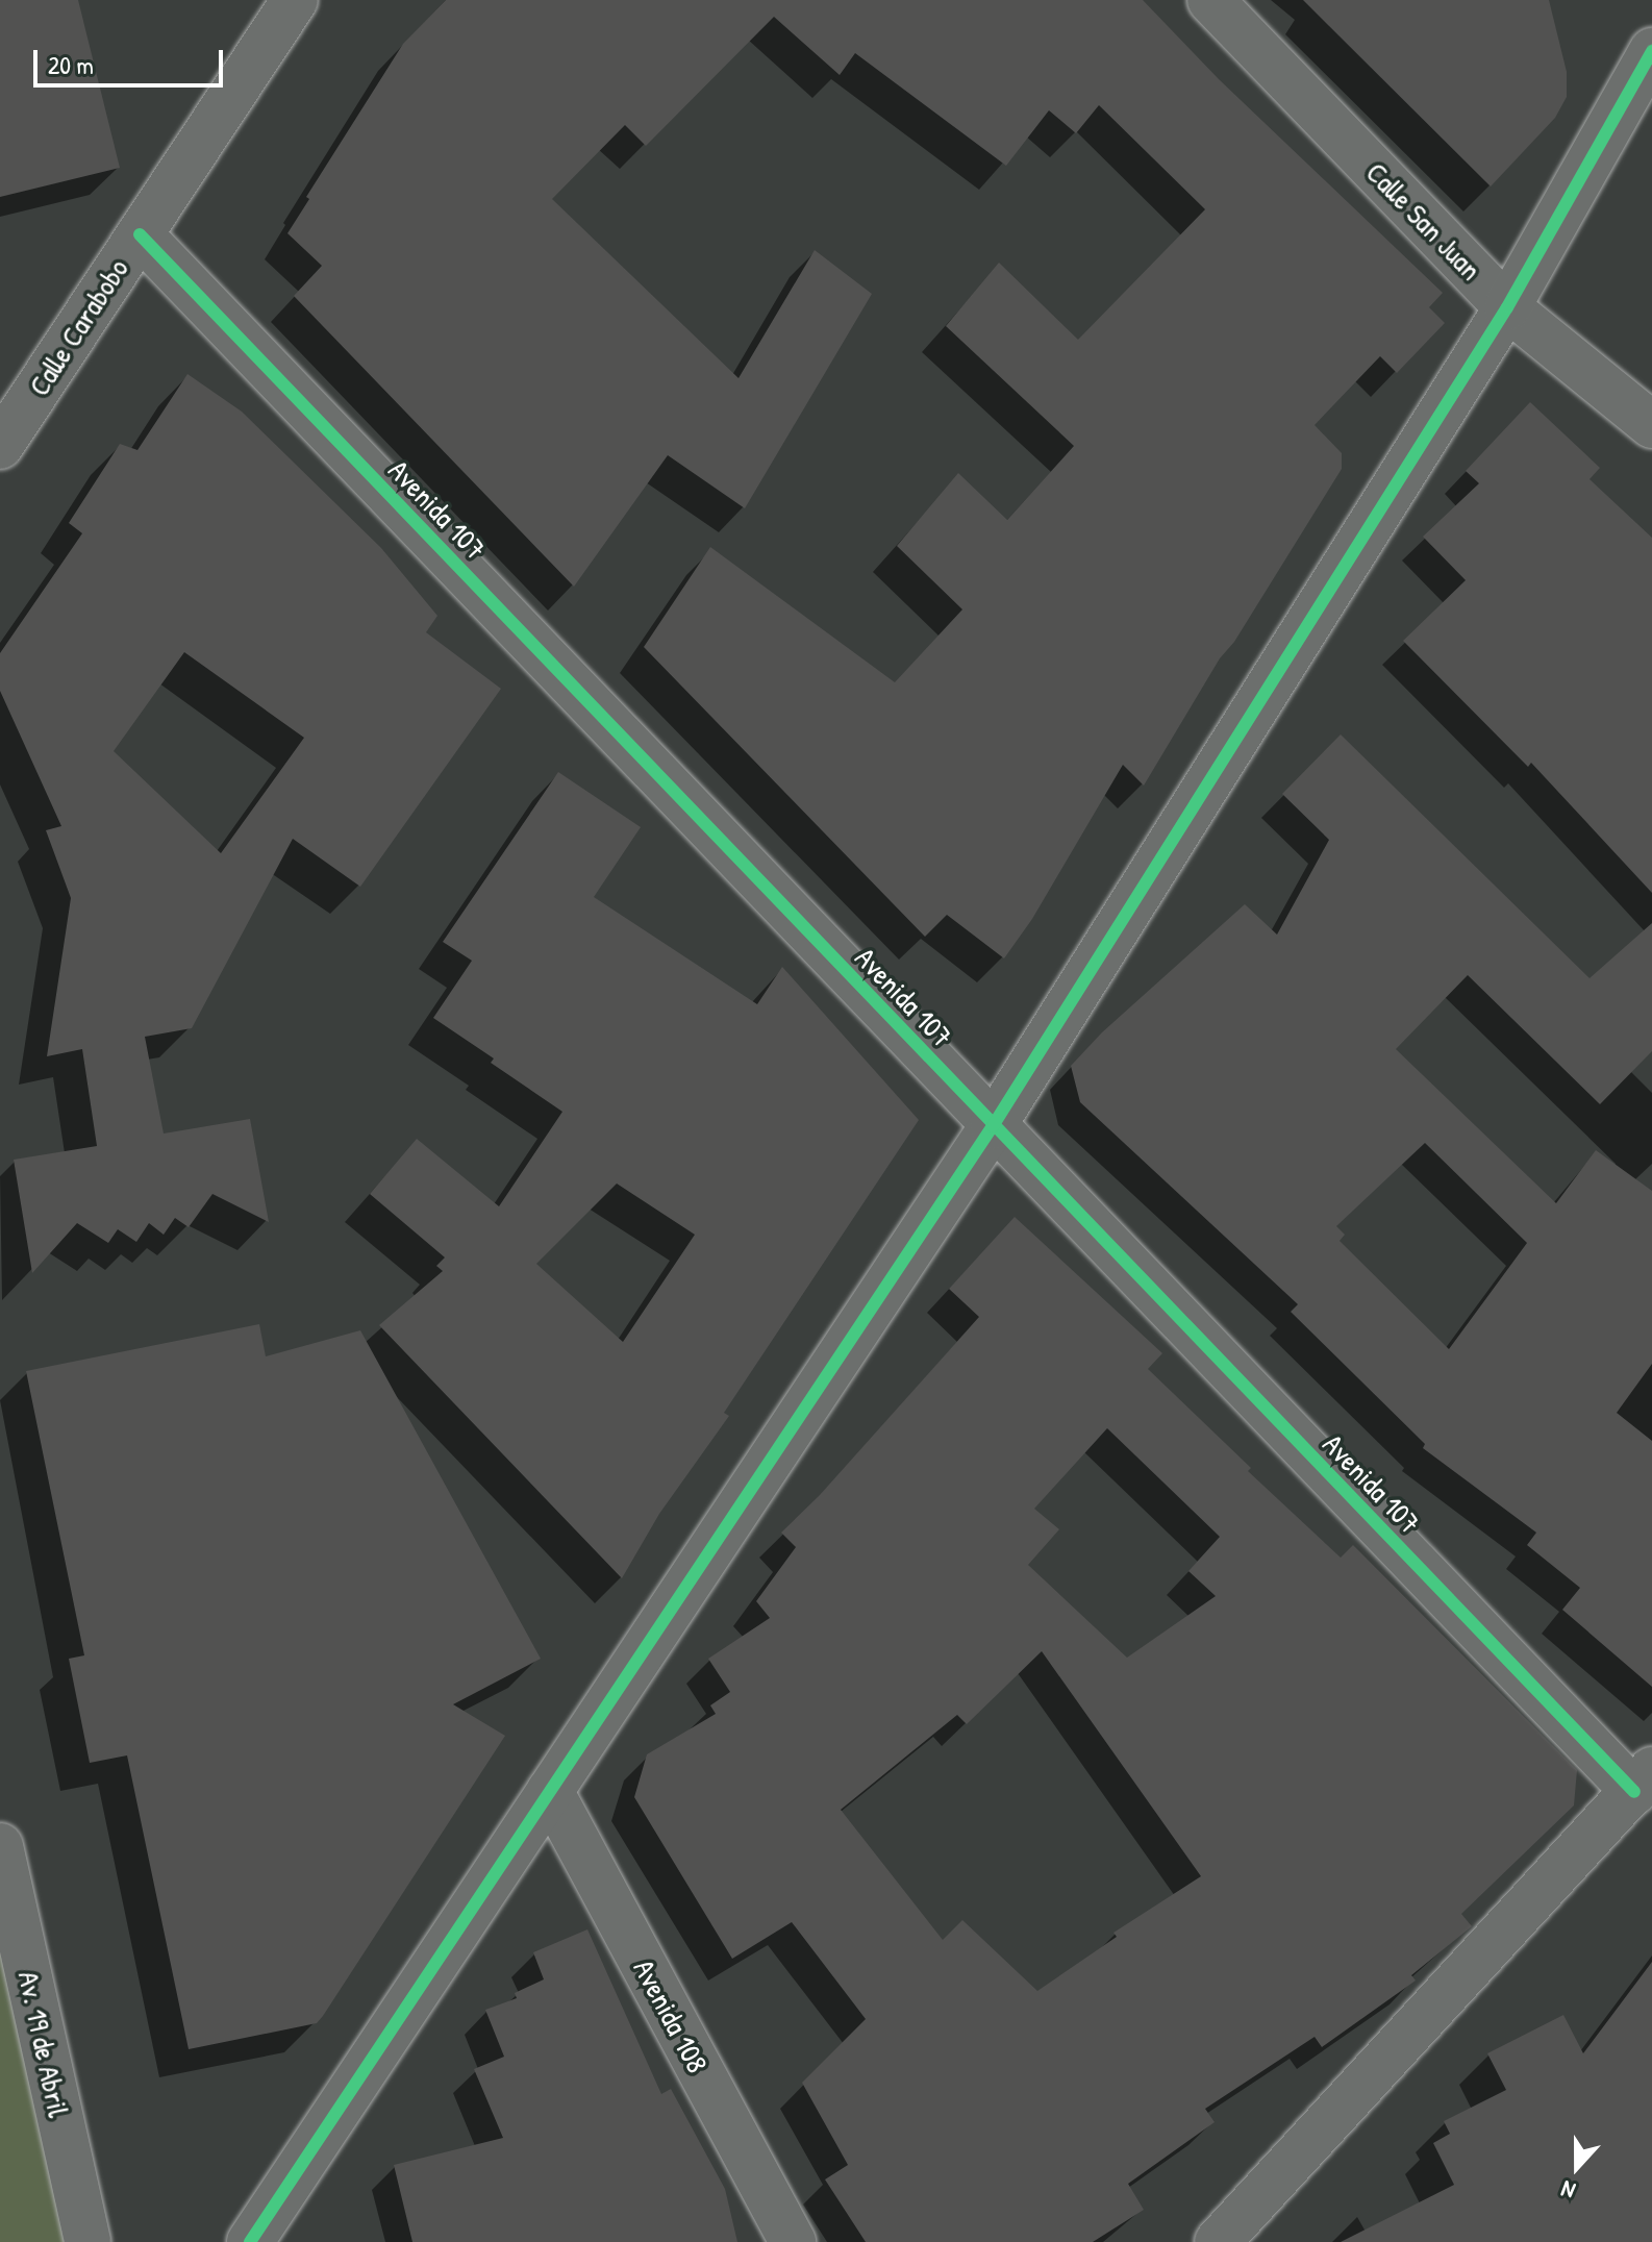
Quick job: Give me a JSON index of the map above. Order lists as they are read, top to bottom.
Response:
{
  "streets": {
    "street": [
      "Calle San Juan",
      "Calle Carabobo",
      "Avenida 107",
      "Avenida 108",
      "Av. 19 de Abril"
    ]
  },
  "crossings": [
    ["Calle Carabobo", "Avenida 107"]
  ],
  "scale_bar": "20 m",
  "north": "bottom"
}
